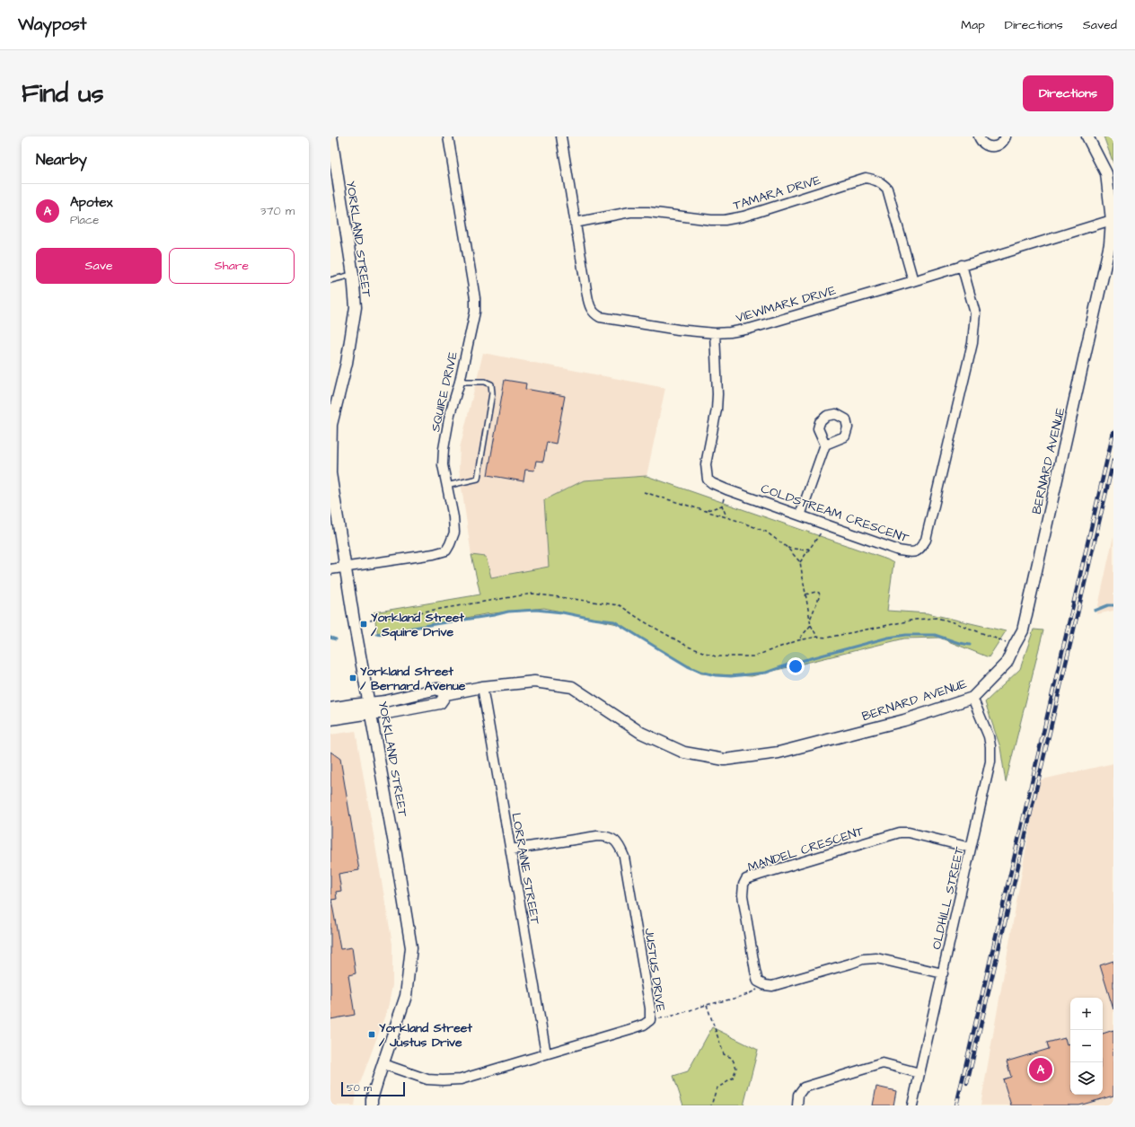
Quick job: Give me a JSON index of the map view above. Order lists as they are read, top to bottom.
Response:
{
  "streets": {
    "street": [
      "TAMARA DRIVE",
      "YORKLAND STREET",
      "VIEWMARK DRIVE",
      "SQUIRE DRIVE",
      "BERNARD AVENUE",
      "COLDSTREAM CRESCENT",
      "MANDEL CRESCENT",
      "LORRAINE STREET",
      "OLDHILL STREET",
      "JUSTUS DRIVE"
    ]
  },
  "crossings": [
    ["TAMARA DRIVE", "VIEWMARK DRIVE"],
    ["YORKLAND STREET", "SQUIRE DRIVE"],
    ["YORKLAND STREET", "BERNARD AVENUE"],
    ["YORKLAND STREET", "JUSTUS DRIVE"],
    ["VIEWMARK DRIVE", "BERNARD AVENUE"],
    ["VIEWMARK DRIVE", "COLDSTREAM CRESCENT"],
    ["BERNARD AVENUE", "LORRAINE STREET"],
    ["BERNARD AVENUE", "OLDHILL STREET"],
    ["MANDEL CRESCENT", "OLDHILL STREET"],
    ["LORRAINE STREET", "JUSTUS DRIVE"]
  ],
  "places": {
    "transit": ["Yorkland Street / Squire Drive", "Yorkland Street / Bernard Avenue", "Yorkland Street / Justus Drive"]
  },
  "scale_bar": "50 m",
  "page": {
    "header": "Waypost",
    "nav": ["Map", "Directions", "Saved"],
    "buttons": [
      "Directions",
      ["Save", "Share"]
    ],
    "title": "Find us",
    "heading": "Nearby",
    "list": [
      {
        "mark": "A",
        "name": "Apotex",
        "note": "Place",
        "value": "370 m"
      }
    ],
    "map_buttons": ["+", "−"],
    "pins": "A",
    "scale": "50 m"
  }
}
